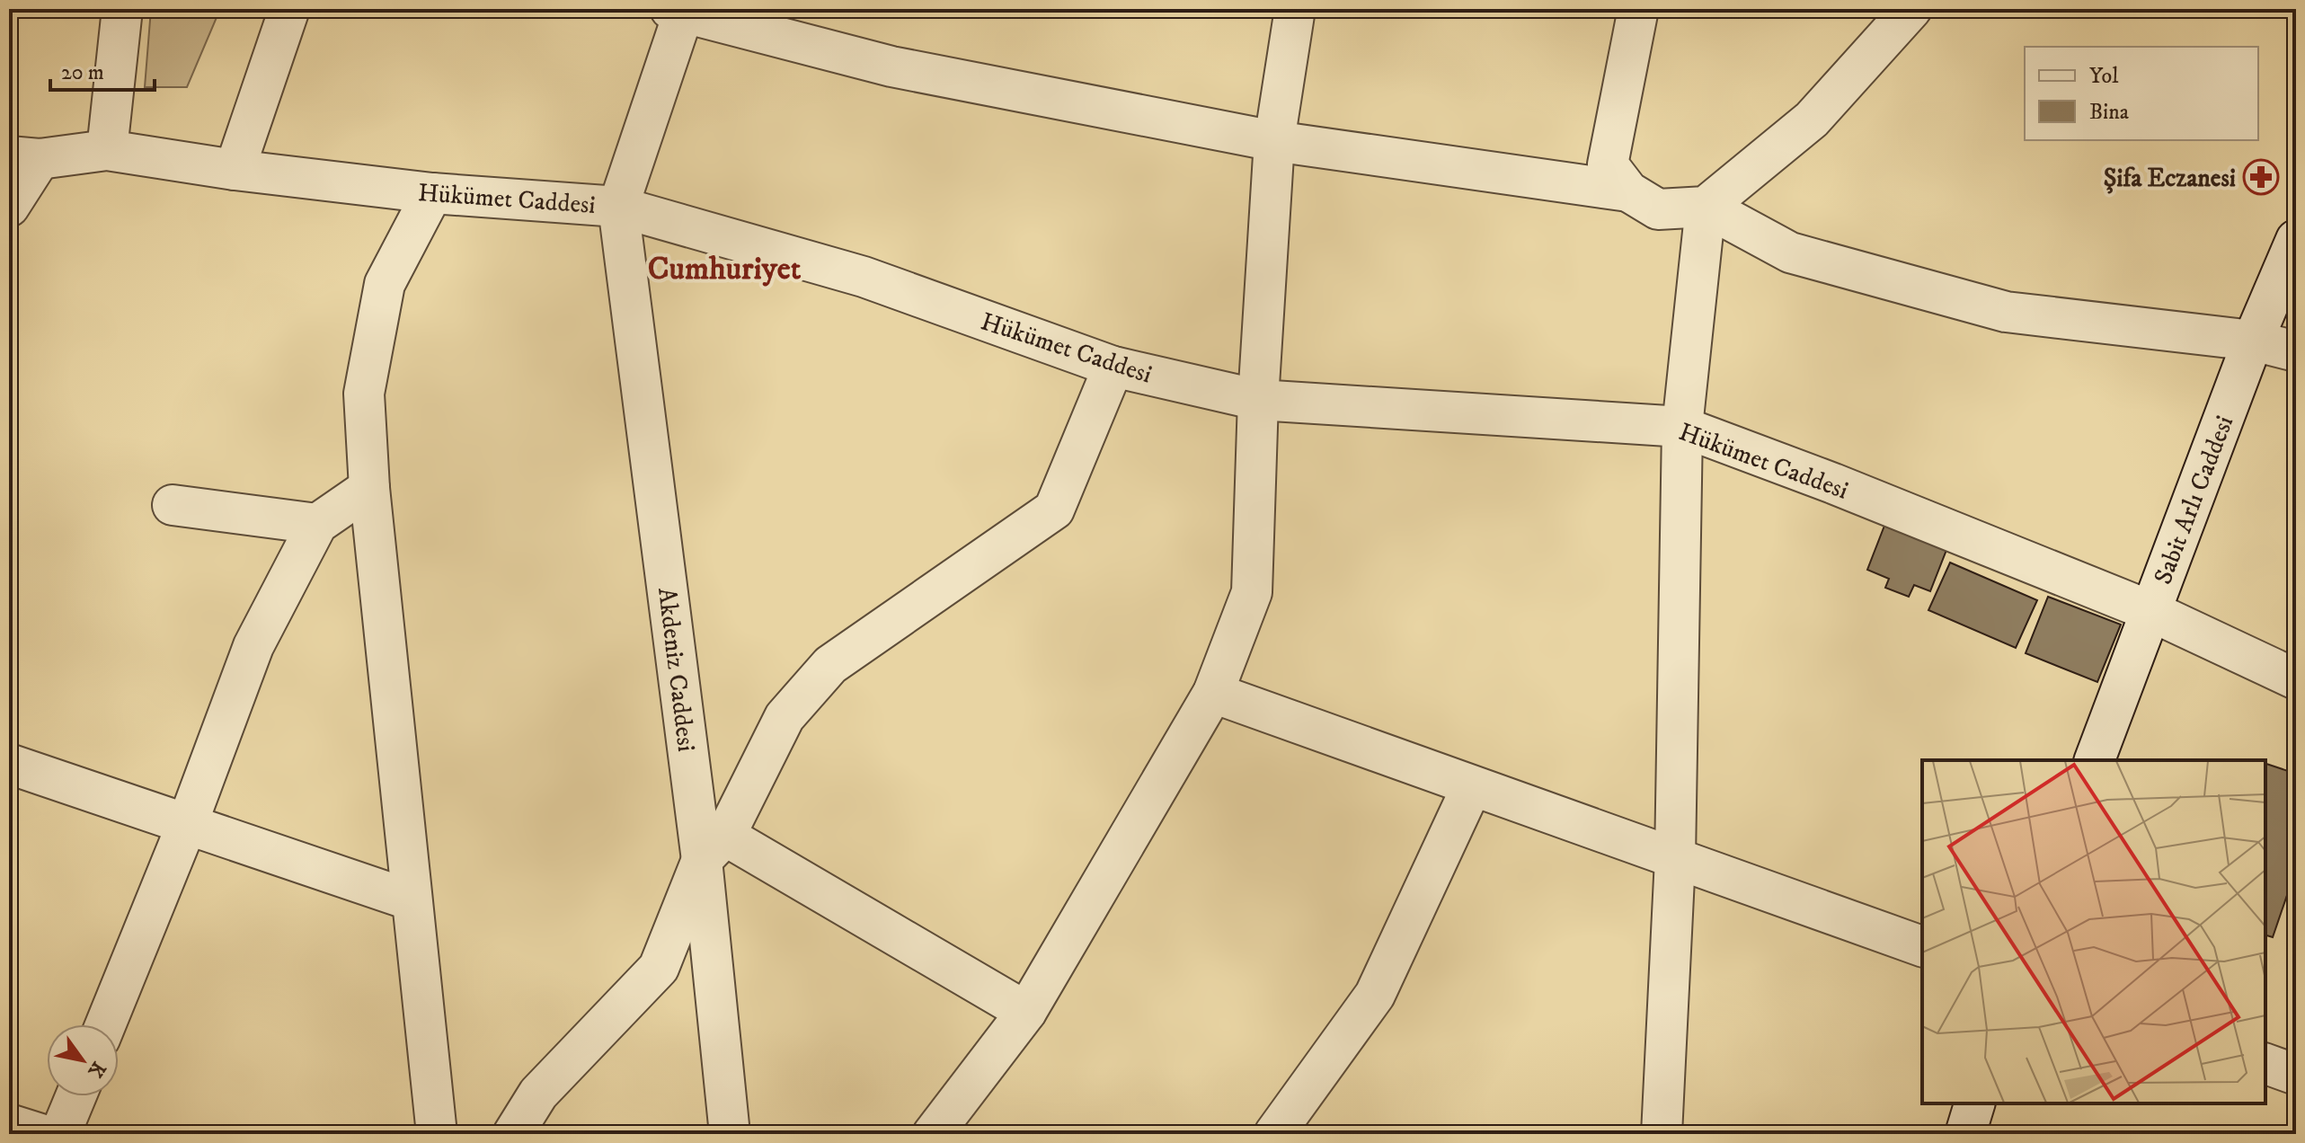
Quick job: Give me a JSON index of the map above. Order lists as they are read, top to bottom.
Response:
{
  "streets": {
    "street": ["Hükümet Caddesi", "Sabit Arlı Caddesi", "Akdeniz Caddesi"]
  },
  "crossings": [
    ["Hükümet Caddesi", "Sabit Arlı Caddesi"],
    ["Hükümet Caddesi", "Akdeniz Caddesi"]
  ],
  "districts": ["Cumhuriyet"],
  "places": {
    "pharmacy": ["Şifa Eczanesi"]
  },
  "legend": ["Yol", "Bina"],
  "scale_bar": "20 m",
  "north": "bottom right"
}
